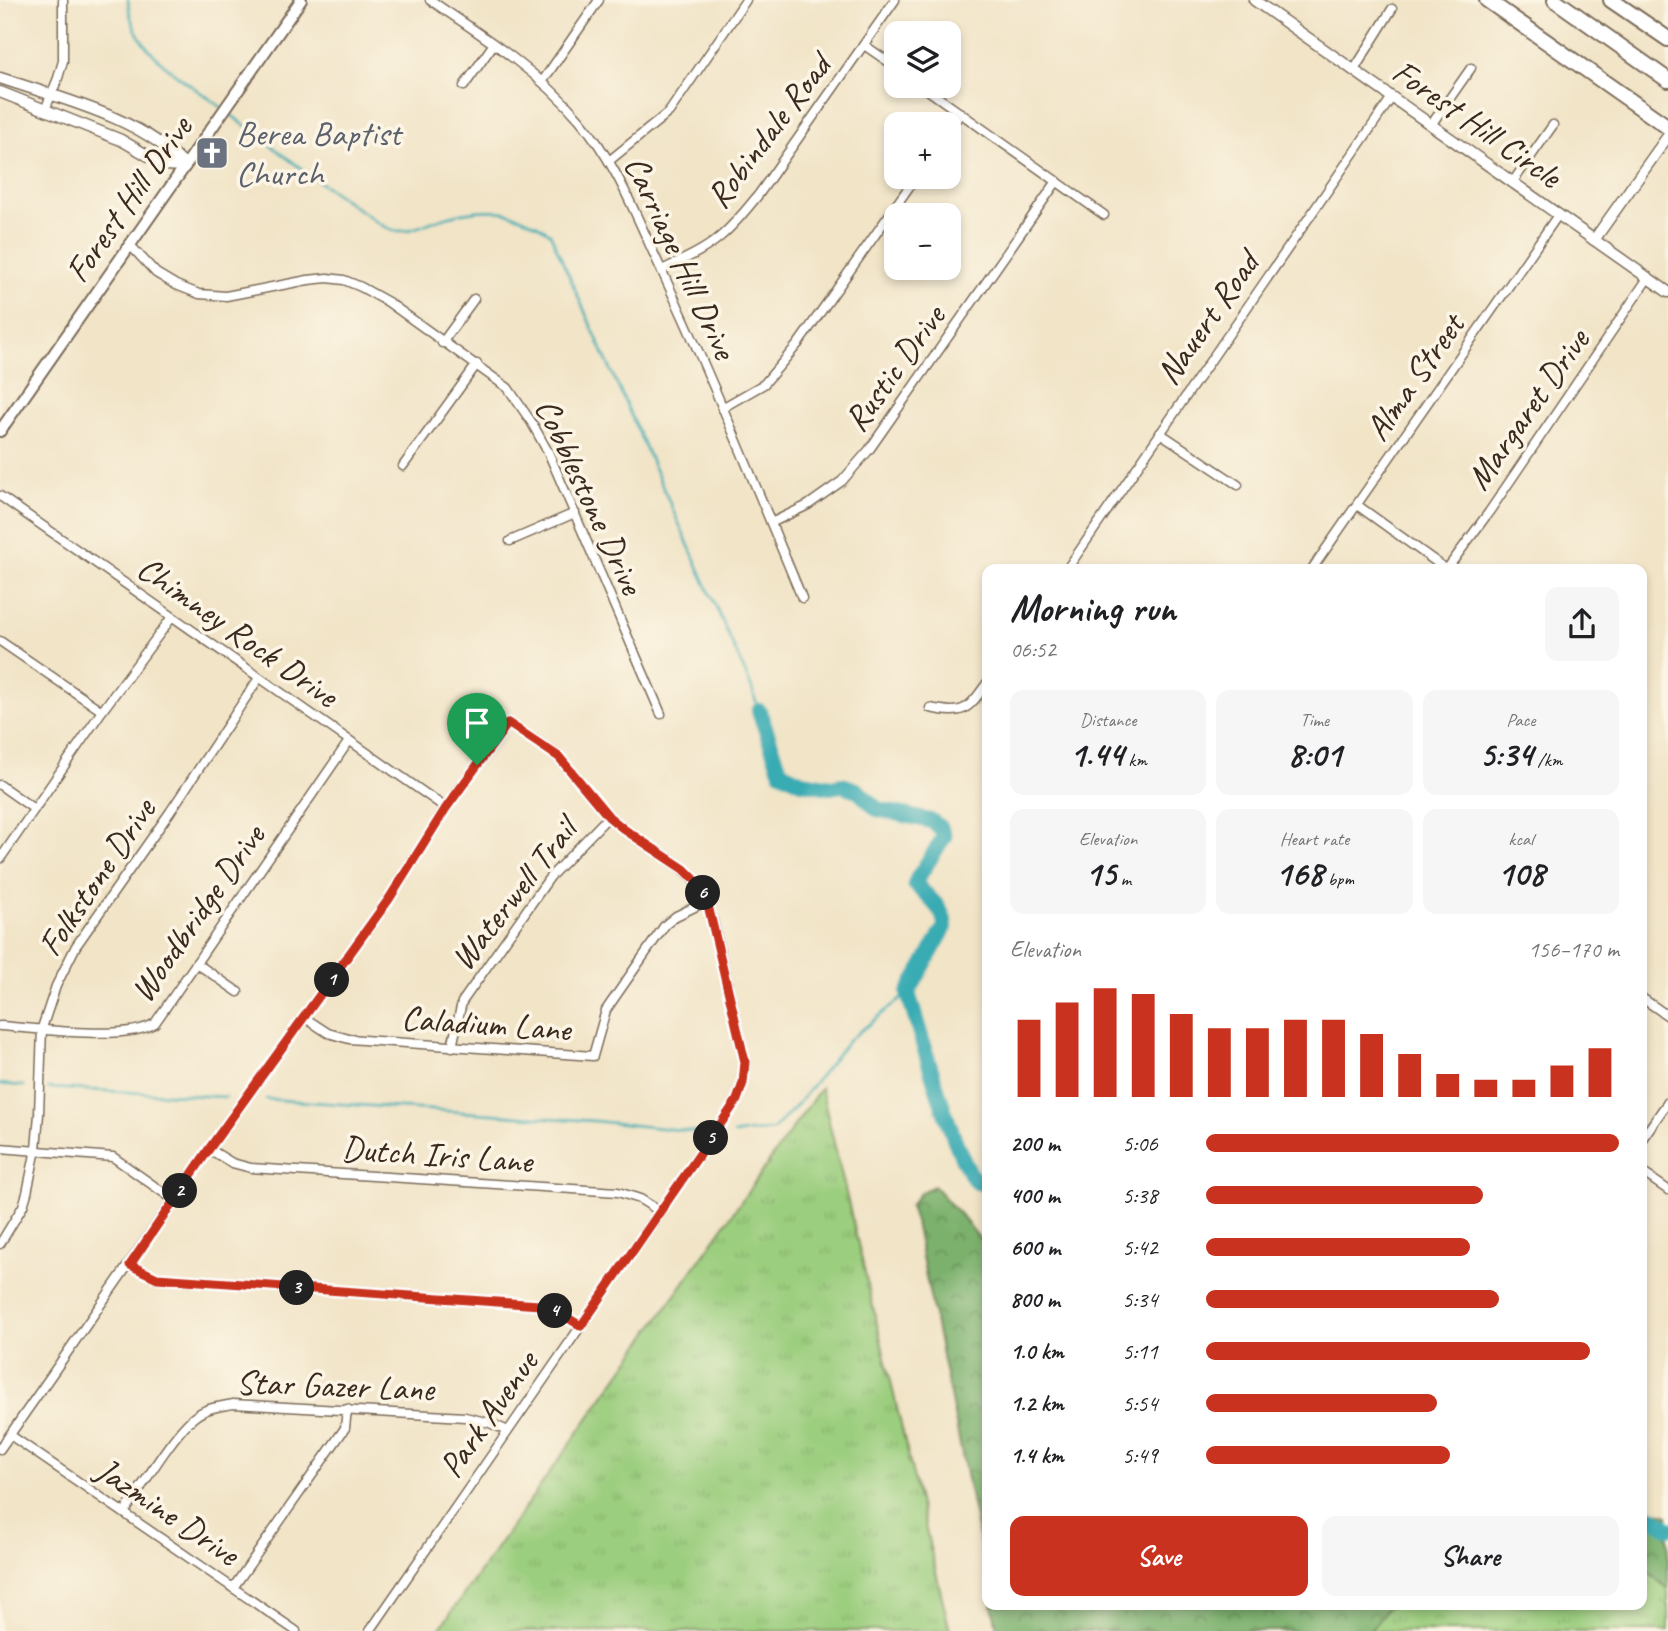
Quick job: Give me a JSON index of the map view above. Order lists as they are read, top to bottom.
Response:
{
  "streets": {
    "main road": ["Forest Hill Drive"],
    "street": [
      "Forest Hill Circle",
      "Robindale Road",
      "Carriage Hill Drive",
      "Nauert Road",
      "Rustic Drive",
      "Alma Street",
      "Margaret Drive",
      "Cobblestone Drive",
      "Chimney Rock Drive",
      "Folkstone Drive",
      "Waterwell Trail",
      "Woodbridge Drive",
      "Caladium Lane",
      "Dutch Iris Lane",
      "Star Gazer Lane",
      "Park Avenue",
      "Jazmine Drive"
    ]
  },
  "crossings": [
    ["Forest Hill Circle", "Nauert Road"],
    ["Forest Hill Circle", "Alma Street"],
    ["Forest Hill Circle", "Margaret Drive"],
    ["Robindale Road", "Carriage Hill Drive"],
    ["Forest Hill Drive", "Cobblestone Drive"],
    ["Carriage Hill Drive", "Rustic Drive"],
    ["Chimney Rock Drive", "Folkstone Drive"],
    ["Chimney Rock Drive", "Woodbridge Drive"],
    ["Chimney Rock Drive", "Park Avenue"],
    ["Folkstone Drive", "Woodbridge Drive"],
    ["Waterwell Trail", "Caladium Lane"],
    ["Waterwell Trail", "Park Avenue"],
    ["Caladium Lane", "Park Avenue"],
    ["Dutch Iris Lane", "Park Avenue"],
    ["Star Gazer Lane", "Park Avenue"],
    ["Star Gazer Lane", "Jazmine Drive"]
  ],
  "places": {
    "church": ["Berea Baptist Church"]
  },
  "page": {
    "map_buttons": ["+", "−"],
    "heading": ["Morning run", "06:52"],
    "stats": [
      ["Distance", "1.44 km"],
      ["Time", "8:01"],
      ["Pace", "5:34 /km"],
      ["Elevation", "15 m"],
      ["Heart rate", "168 bpm"],
      ["kcal", "108"]
    ],
    "pins": [
      "6",
      "1",
      "5",
      "2",
      "3",
      "4"
    ],
    "chart": ["Elevation", "156–170 m"],
    "list": [
      {
        "name": "200 m",
        "note": "5:06"
      },
      {
        "name": "400 m",
        "note": "5:38"
      },
      {
        "name": "600 m",
        "note": "5:42"
      },
      {
        "name": "800 m",
        "note": "5:34"
      },
      {
        "name": "1.0 km",
        "note": "5:11"
      },
      {
        "name": "1.2 km",
        "note": "5:54"
      },
      {
        "name": "1.4 km",
        "note": "5:49"
      }
    ],
    "buttons": ["Save", "Share"]
  }
}
